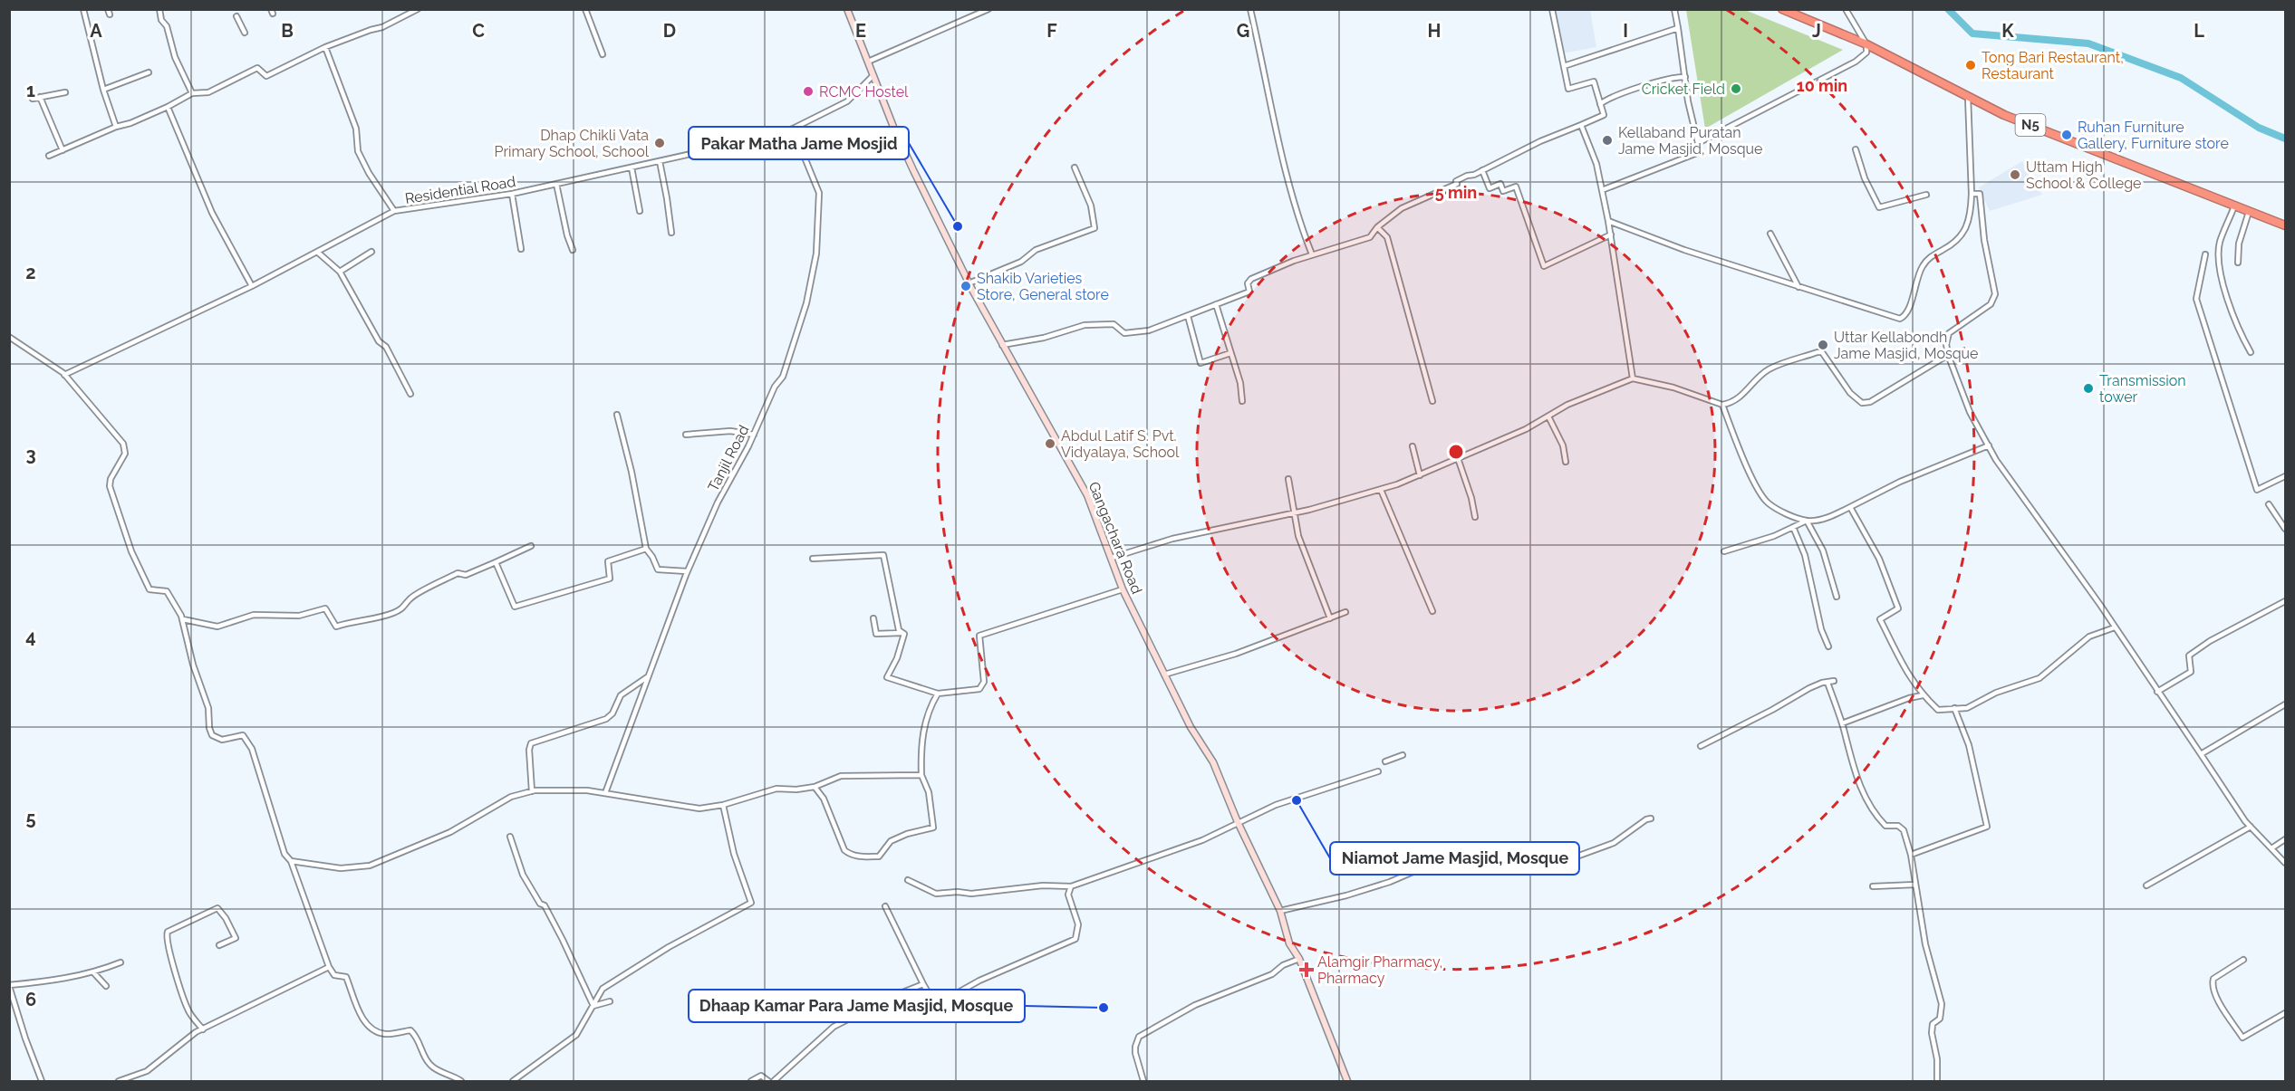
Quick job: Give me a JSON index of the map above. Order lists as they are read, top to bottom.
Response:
{
  "streets": {
    "highway": ["N5"],
    "main road": ["Gangachara Road"],
    "street": ["Residential Road", "Tanjil Road"]
  },
  "crossings": [
    ["Residential Road", "Tanjil Road"],
    ["Residential Road", "Gangachara Road"]
  ],
  "places": {
    "other": [
      "Tong Bari Restaurant, Restaurant",
      "Cricket Field",
      "RCMC Hostel",
      "Ruhan Furniture Gallery, Furniture store",
      "Kellaband Puratan Jame Masjid, Mosque",
      "Dhap Chikli Vata Primary School, School",
      "Uttam High School & College",
      "Pakar Matha Jame Mosjid",
      "Shakib Varieties Store, General store",
      "Uttar Kellabondh Jame Masjid, Mosque",
      "Transmission tower",
      "Abdul Latif S. Pvt. Vidyalaya, School",
      "Niamot Jame Masjid, Mosque",
      "Dhaap Kamar Para Jame Masjid, Mosque"
    ],
    "health": ["Alamgir Pharmacy, Pharmacy"]
  },
  "grid": {
    "columns": [
      "A",
      "B",
      "C",
      "D",
      "E",
      "F",
      "G",
      "H",
      "I",
      "J",
      "K",
      "L"
    ],
    "rows": [
      "1",
      "2",
      "3",
      "4",
      "5",
      "6"
    ]
  },
  "rings": ["10 min", "5 min"]
}
